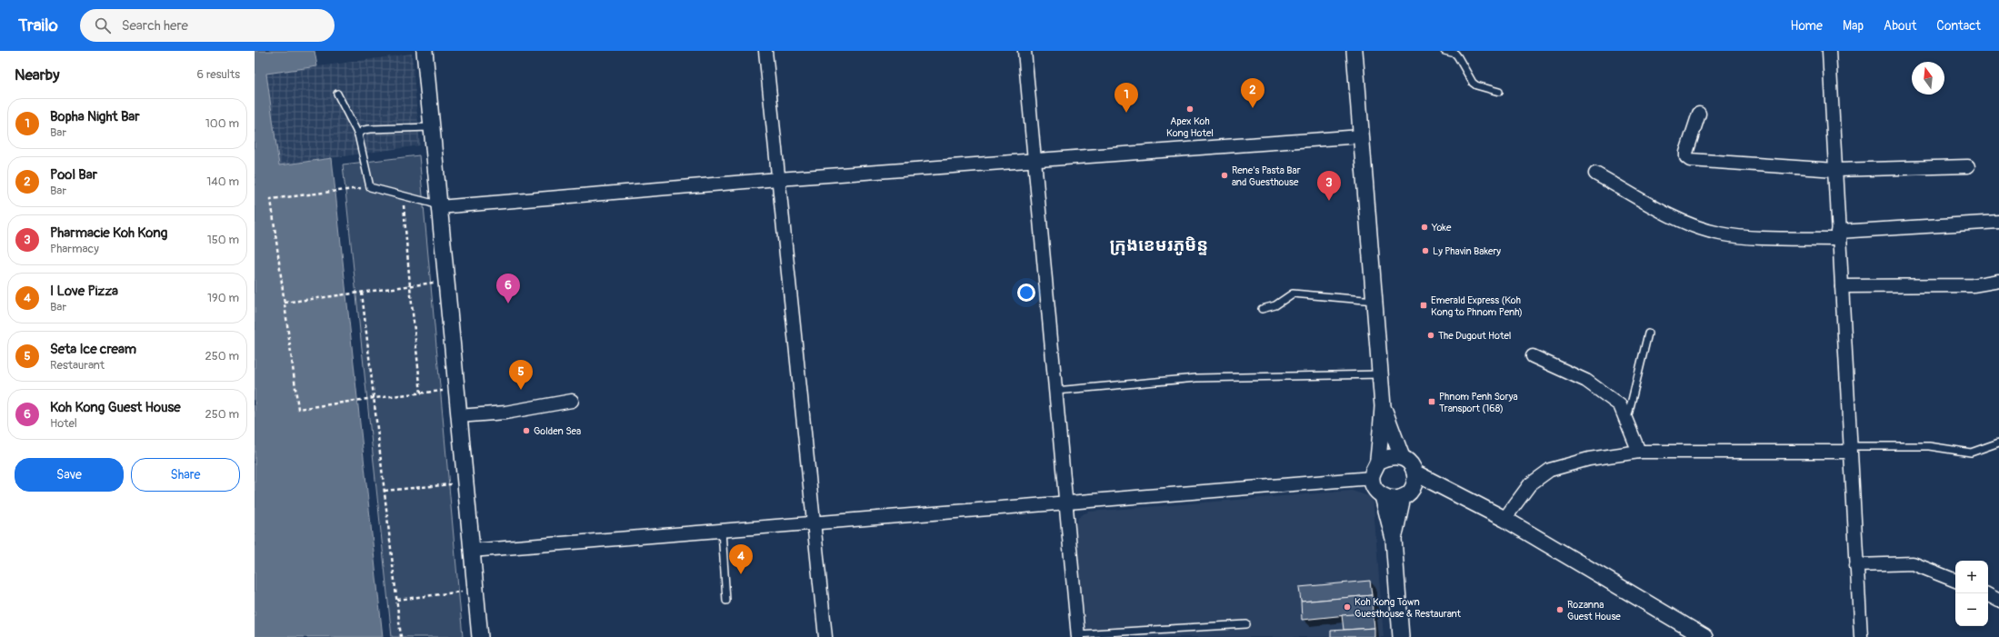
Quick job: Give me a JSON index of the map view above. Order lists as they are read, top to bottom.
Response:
{
  "districts": ["ក្រុងខេមរភូមិន្ទ"],
  "places": {
    "other": [
      "Apex Koh Kong Hotel",
      "Rene's Pasta Bar and Guesthouse",
      "Yoke",
      "Ly Phavin Bakery",
      "The Dugout Hotel",
      "Golden Sea",
      "Koh Kong Town Guesthouse & Restaurant",
      "Rozanna Guest House"
    ],
    "transit": ["Emerald Express (Koh Kong to Phnom Penh)", "Phnom Penh Sorya Transport (168)"]
  },
  "north": "top",
  "page": {
    "header": "Trailo",
    "search": "Search here",
    "nav": [
      "Home",
      "Map",
      "About",
      "Contact"
    ],
    "heading": ["Nearby", "6 results"],
    "pins": [
      "2",
      "1",
      "3",
      "6",
      "5",
      "4"
    ],
    "list": [
      {
        "mark": "1",
        "name": "Bopha Night Bar",
        "note": "Bar",
        "value": "100 m"
      },
      {
        "mark": "2",
        "name": "Pool Bar",
        "note": "Bar",
        "value": "140 m"
      },
      {
        "mark": "3",
        "name": "Pharmacie Koh Kong",
        "note": "Pharmacy",
        "value": "150 m"
      },
      {
        "mark": "4",
        "name": "I Love Pizza",
        "note": "Bar",
        "value": "190 m"
      },
      {
        "mark": "5",
        "name": "Seta Ice cream",
        "note": "Restaurant",
        "value": "250 m"
      },
      {
        "mark": "6",
        "name": "Koh Kong Guest House",
        "note": "Hotel",
        "value": "250 m"
      }
    ],
    "buttons": ["Save", "Share"],
    "map_buttons": ["+", "−"]
  }
}
